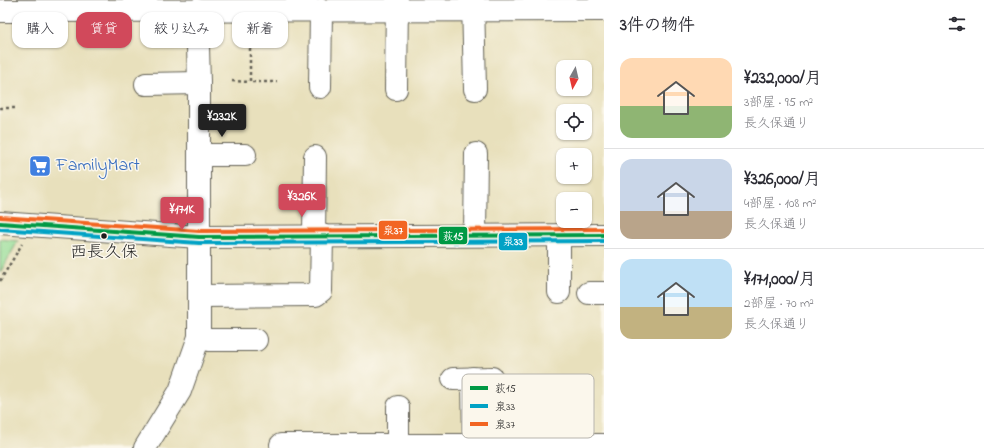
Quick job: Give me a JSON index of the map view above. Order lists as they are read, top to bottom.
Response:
{
  "places": {
    "supermarket": ["FamilyMart"],
    "other": ["西長久保"]
  },
  "lines": ["transit line 泉37", "transit line 荻15", "transit line 泉33"],
  "legend": ["荻15", "泉33", "泉37"],
  "north": "bottom",
  "page": {
    "heading": "3件の物件",
    "chip": [
      "購入",
      "賃貸",
      "絞り込み",
      "新着"
    ],
    "list": [
      {
        "name": "¥232,000/月",
        "note": "3部屋 · 95 m² · 長久保通り"
      },
      {
        "name": "¥326,000/月",
        "note": "4部屋 · 108 m² · 長久保通り"
      },
      {
        "name": "¥171,000/月",
        "note": "2部屋 · 70 m² · 長久保通り"
      }
    ],
    "map_buttons": ["+", "−"],
    "price": ["¥232K", "¥326K", "¥171K"]
  }
}
